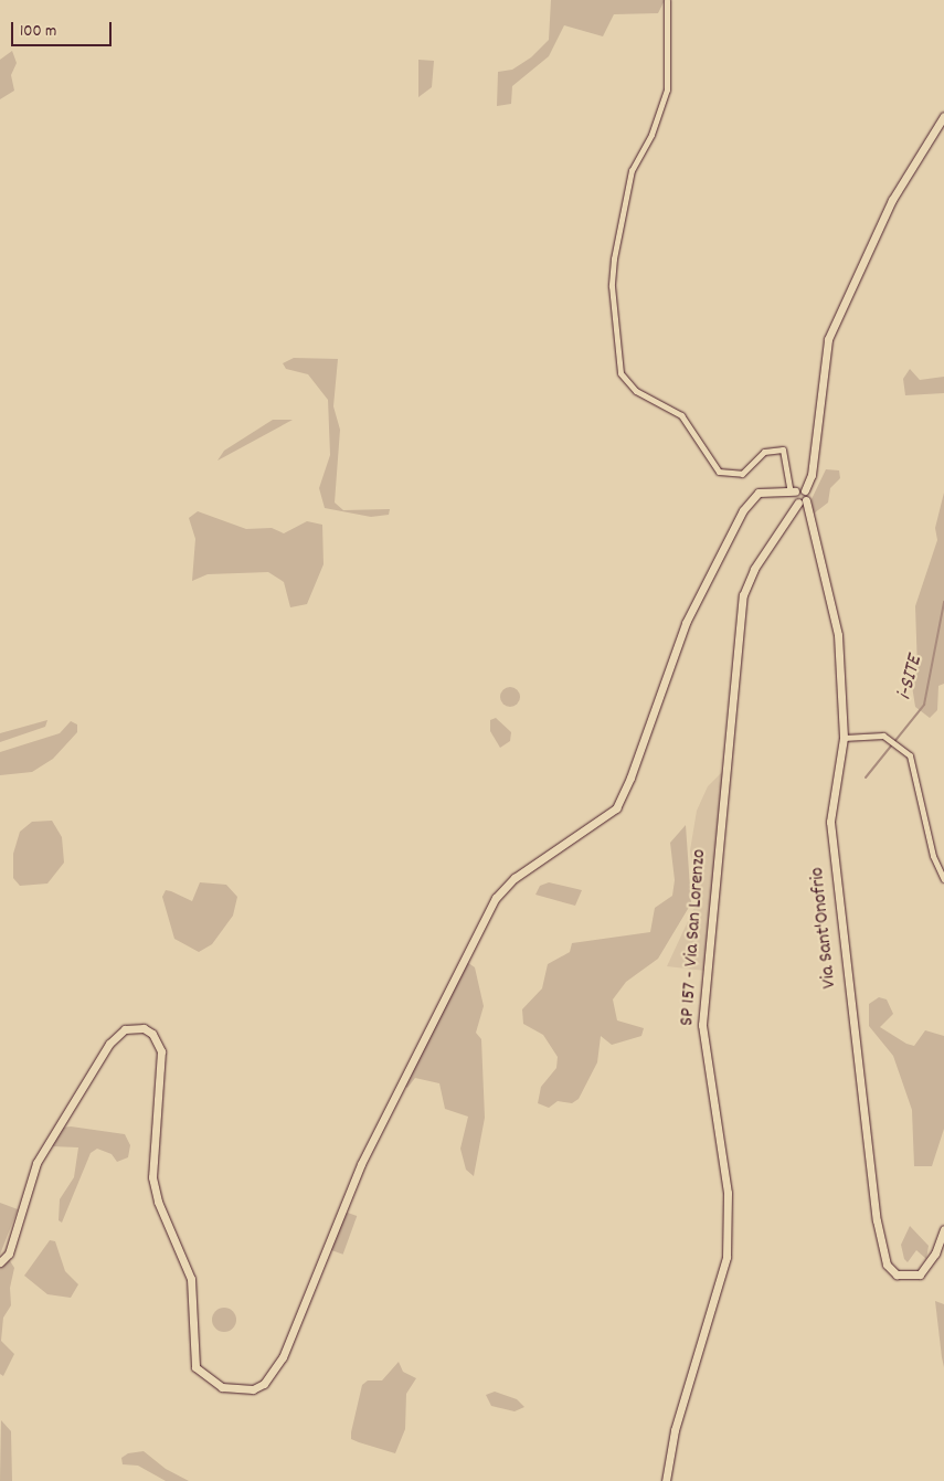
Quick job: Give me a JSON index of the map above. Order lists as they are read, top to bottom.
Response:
{
  "streets": {
    "street": ["Via Sant'Onofrio", "SP 157 - Via San Lorenzo"]
  },
  "crossings": [
    ["Via Sant'Onofrio", "SP 157 - Via San Lorenzo"]
  ],
  "water": ["i-SITE"],
  "scale_bar": "100 m"
}
